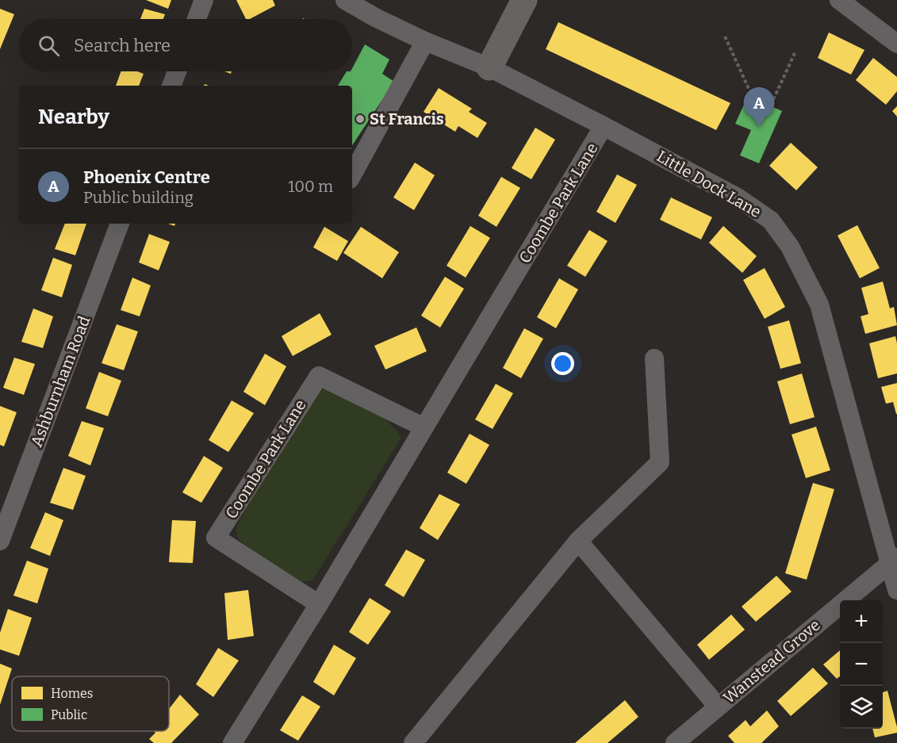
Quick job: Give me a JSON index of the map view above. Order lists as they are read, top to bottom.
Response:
{
  "streets": {
    "street": [
      "Little Dock Lane",
      "Coombe Park Lane",
      "Ashburnham Road",
      "Wanstead Grove"
    ]
  },
  "crossings": [
    ["Little Dock Lane", "Coombe Park Lane"],
    ["Little Dock Lane", "Wanstead Grove"]
  ],
  "places": ["St Francis"],
  "legend": ["Homes", "Public"],
  "page": {
    "search": "Search here",
    "heading": "Nearby",
    "pins": "A",
    "list": [
      {
        "mark": "A",
        "name": "Phoenix Centre",
        "note": "Public building",
        "value": "100 m"
      }
    ],
    "map_buttons": ["+", "−"]
  }
}
